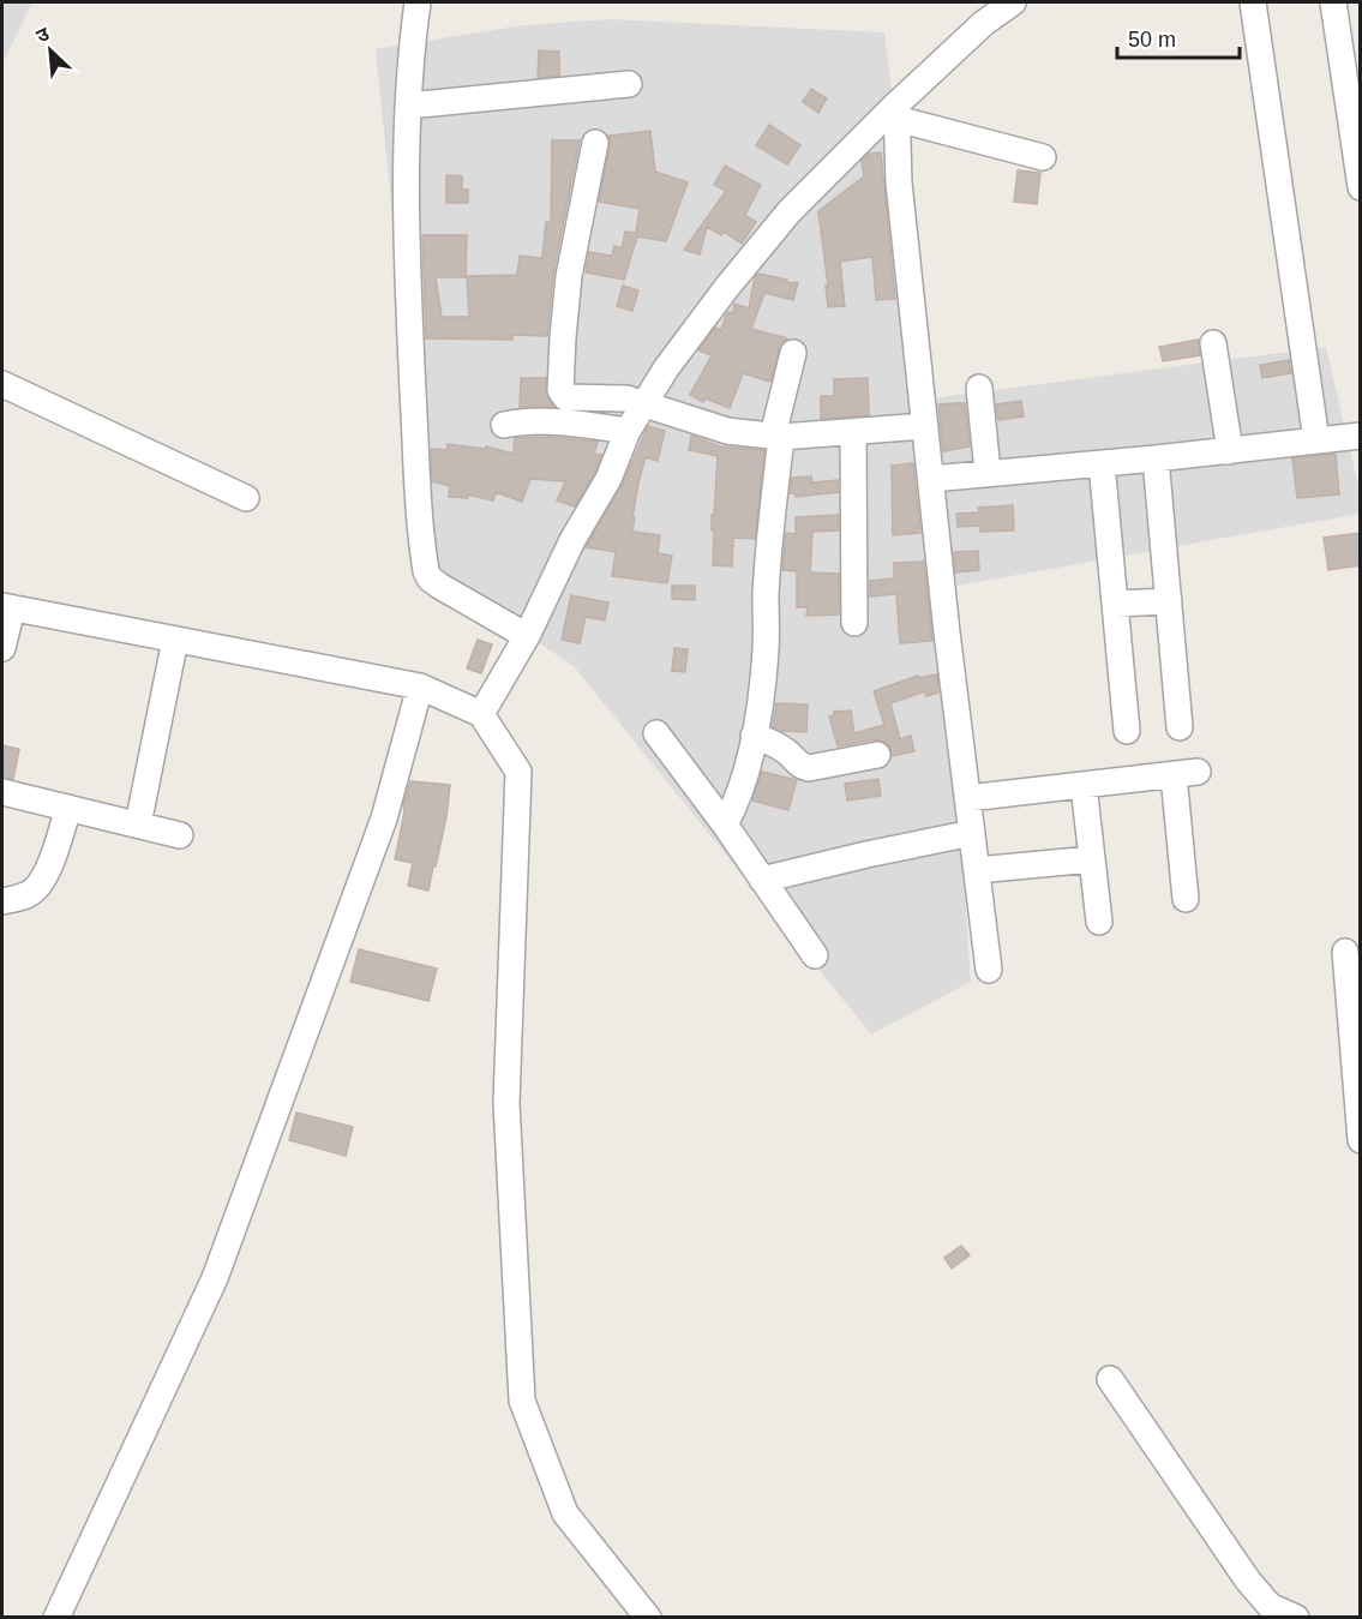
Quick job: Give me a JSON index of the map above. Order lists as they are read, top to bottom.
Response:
{
  "scale_bar": "50 m",
  "north": "top left"
}
